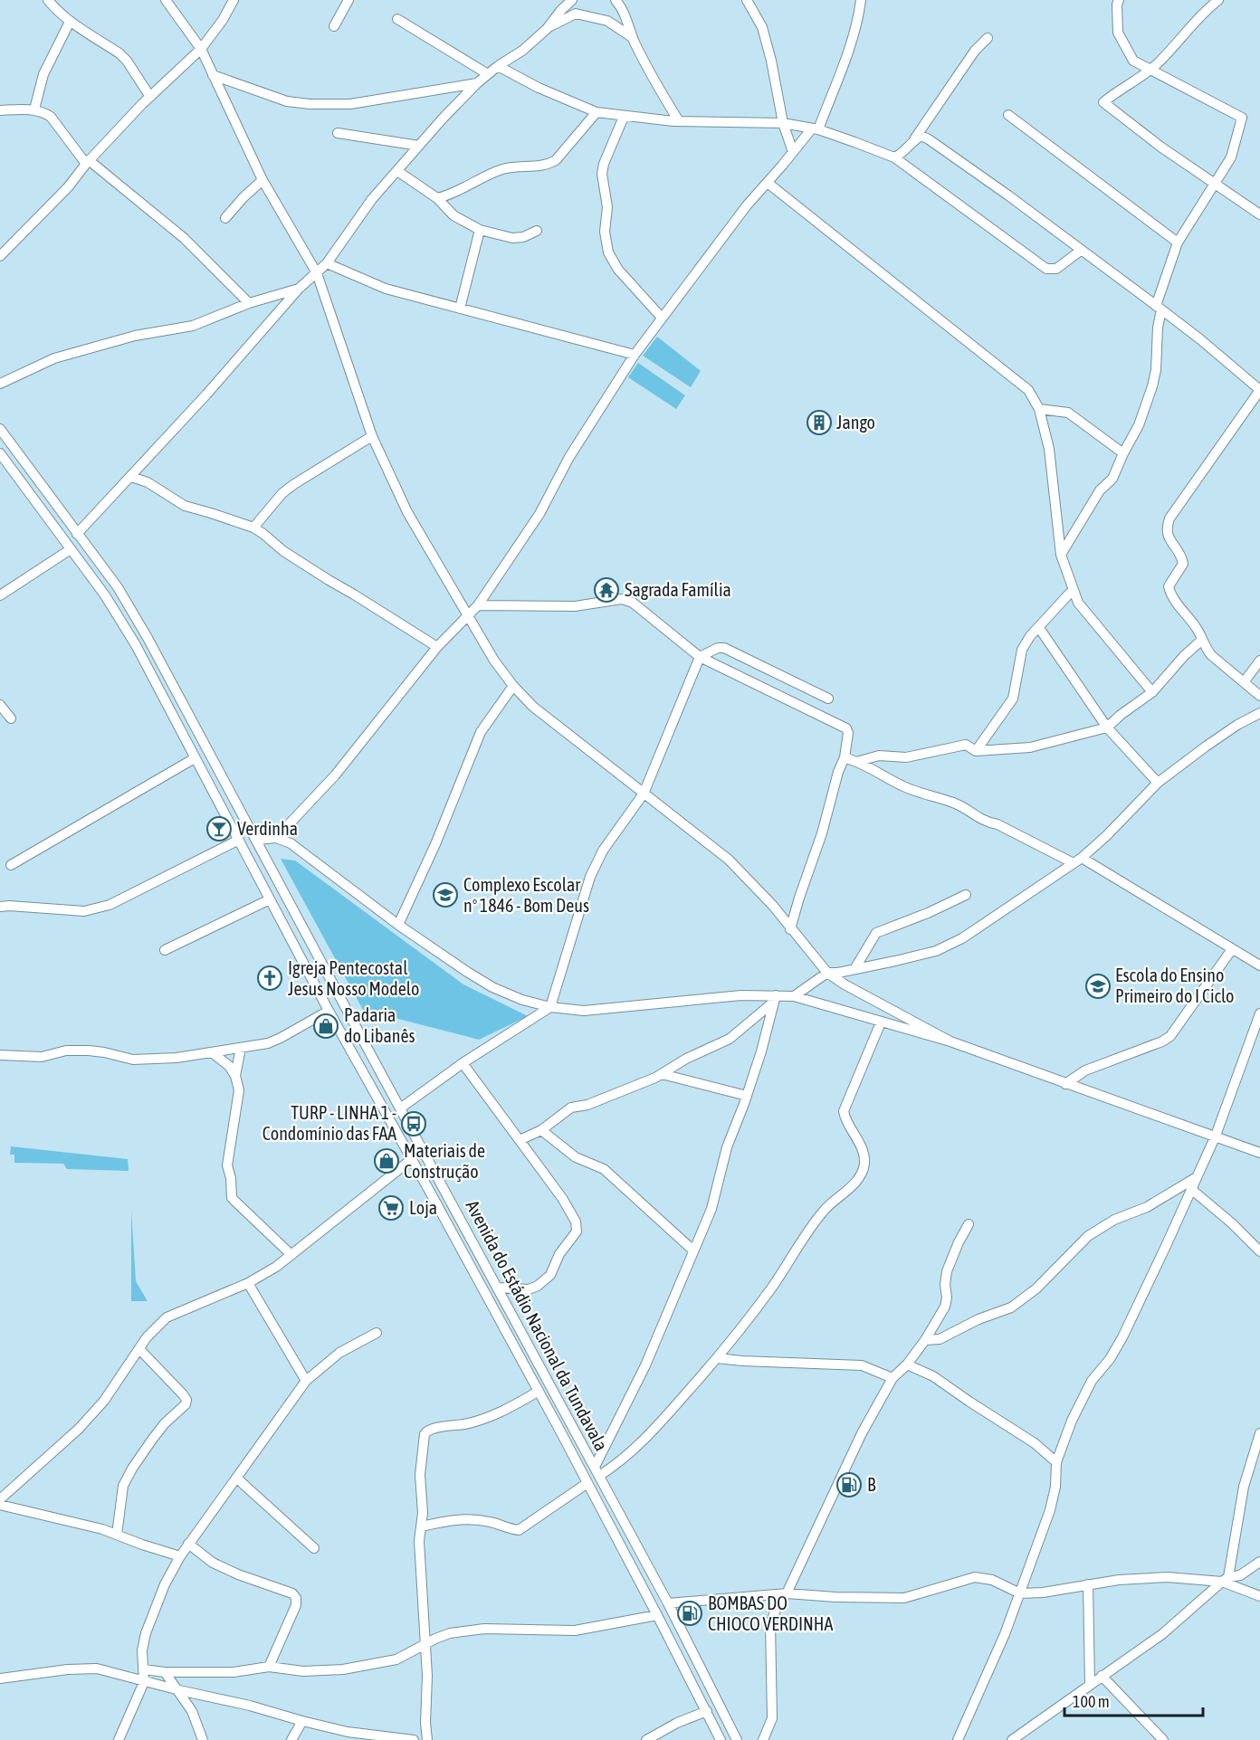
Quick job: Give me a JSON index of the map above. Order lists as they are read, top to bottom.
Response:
{
  "streets": {
    "street": ["Avenida do Estádio Nacional da Tundavala"]
  },
  "places": {
    "building": ["Jango"],
    "temple": ["Sagrada Família"],
    "bar": ["Verdinha"],
    "school or university": ["Complexo Escolar nº 1846 - Bom Deus", "Escola do Ensino Primeiro do I Ciclo"],
    "church": ["Igreja Pentecostal Jesus Nosso Modelo"],
    "shop": ["Padaria do Libanês", "Materiais de Construção"],
    "bus stop": ["TURP - LINHA 1 - Condomínio das FAA"],
    "supermarket": ["Loja"],
    "fuel station": ["B", "BOMBAS DO CHIOCO VERDINHA"]
  },
  "scale_bar": "100 m"
}
